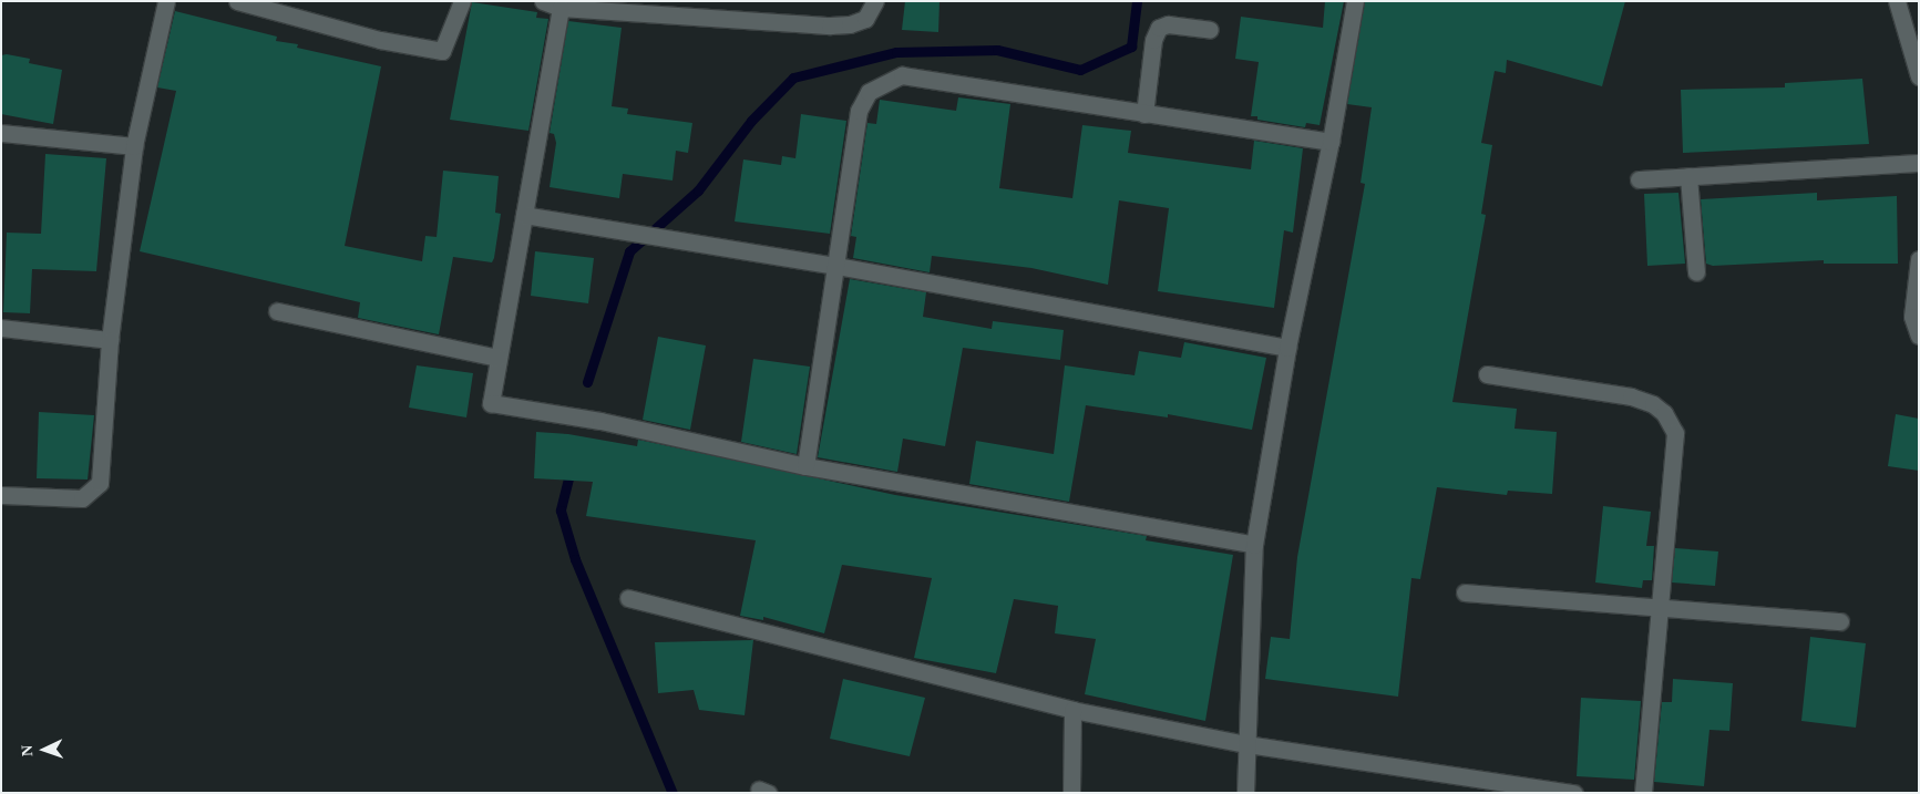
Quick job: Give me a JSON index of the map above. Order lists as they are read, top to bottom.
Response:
{
  "north": "left"
}
